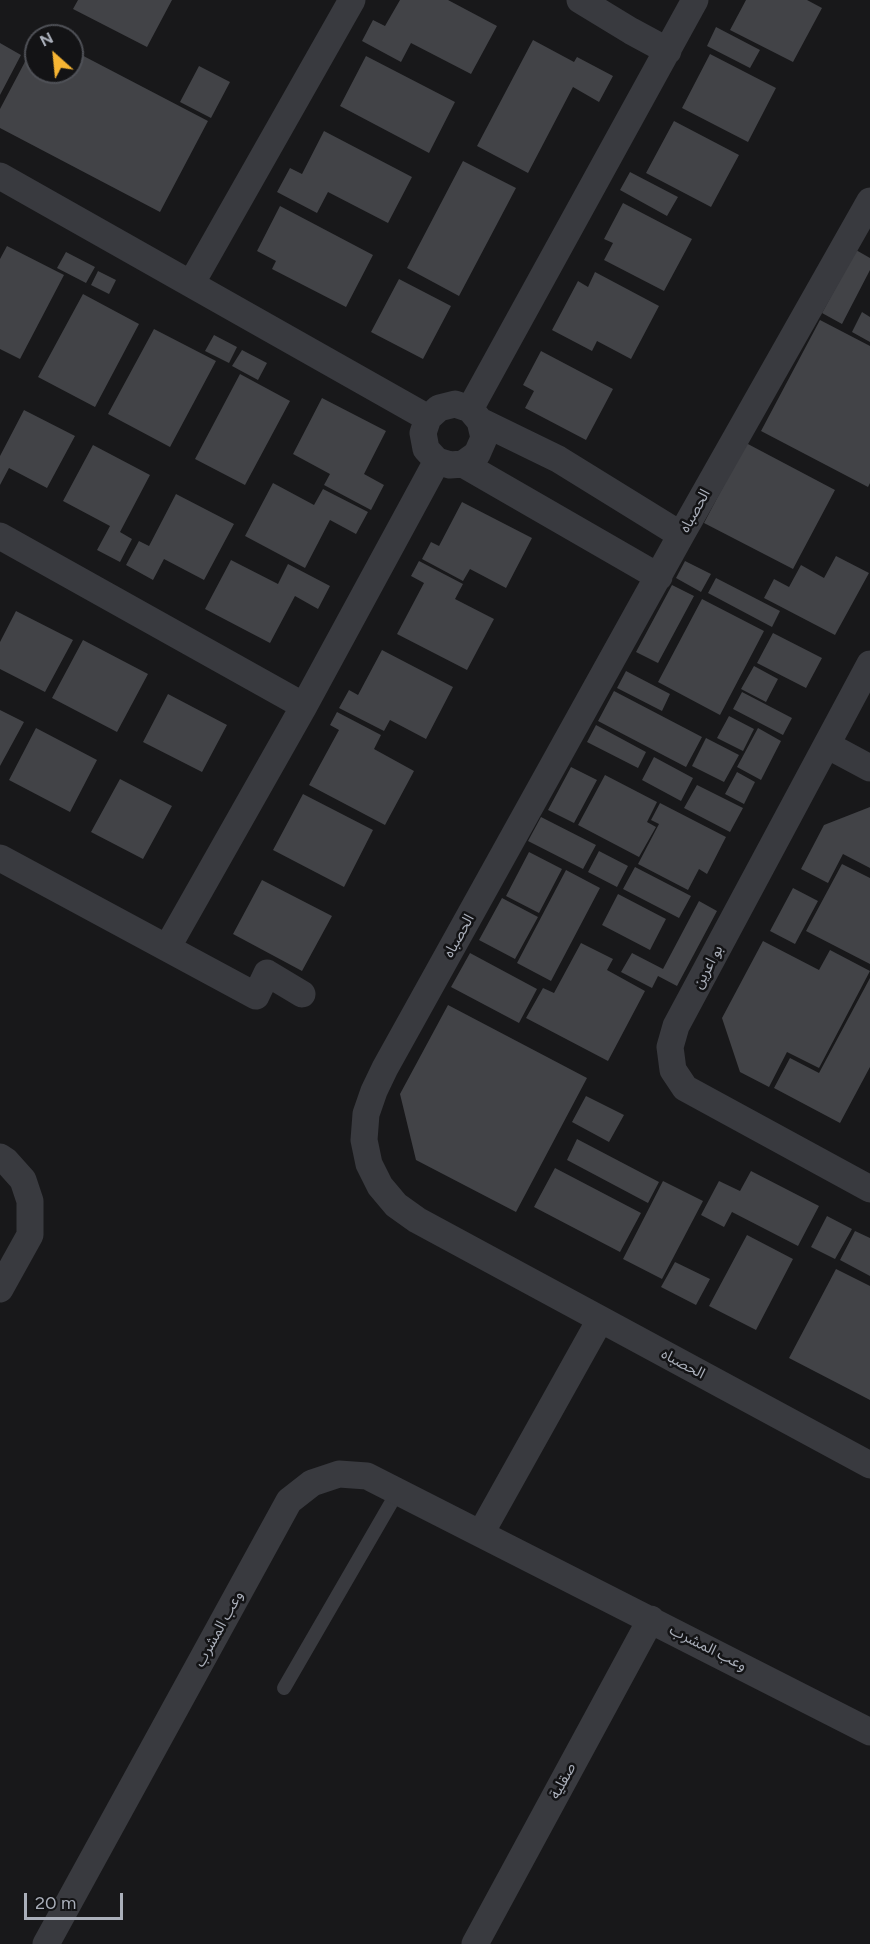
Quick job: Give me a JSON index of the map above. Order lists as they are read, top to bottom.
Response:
{
  "streets": {
    "street": [
      "الحصباه",
      "بو اعرين",
      "وعب المشرب",
      "صقلية"
    ]
  },
  "crossings": [
    ["وعب المشرب", "صقلية"]
  ],
  "scale_bar": "20 m",
  "north": "top left"
}
